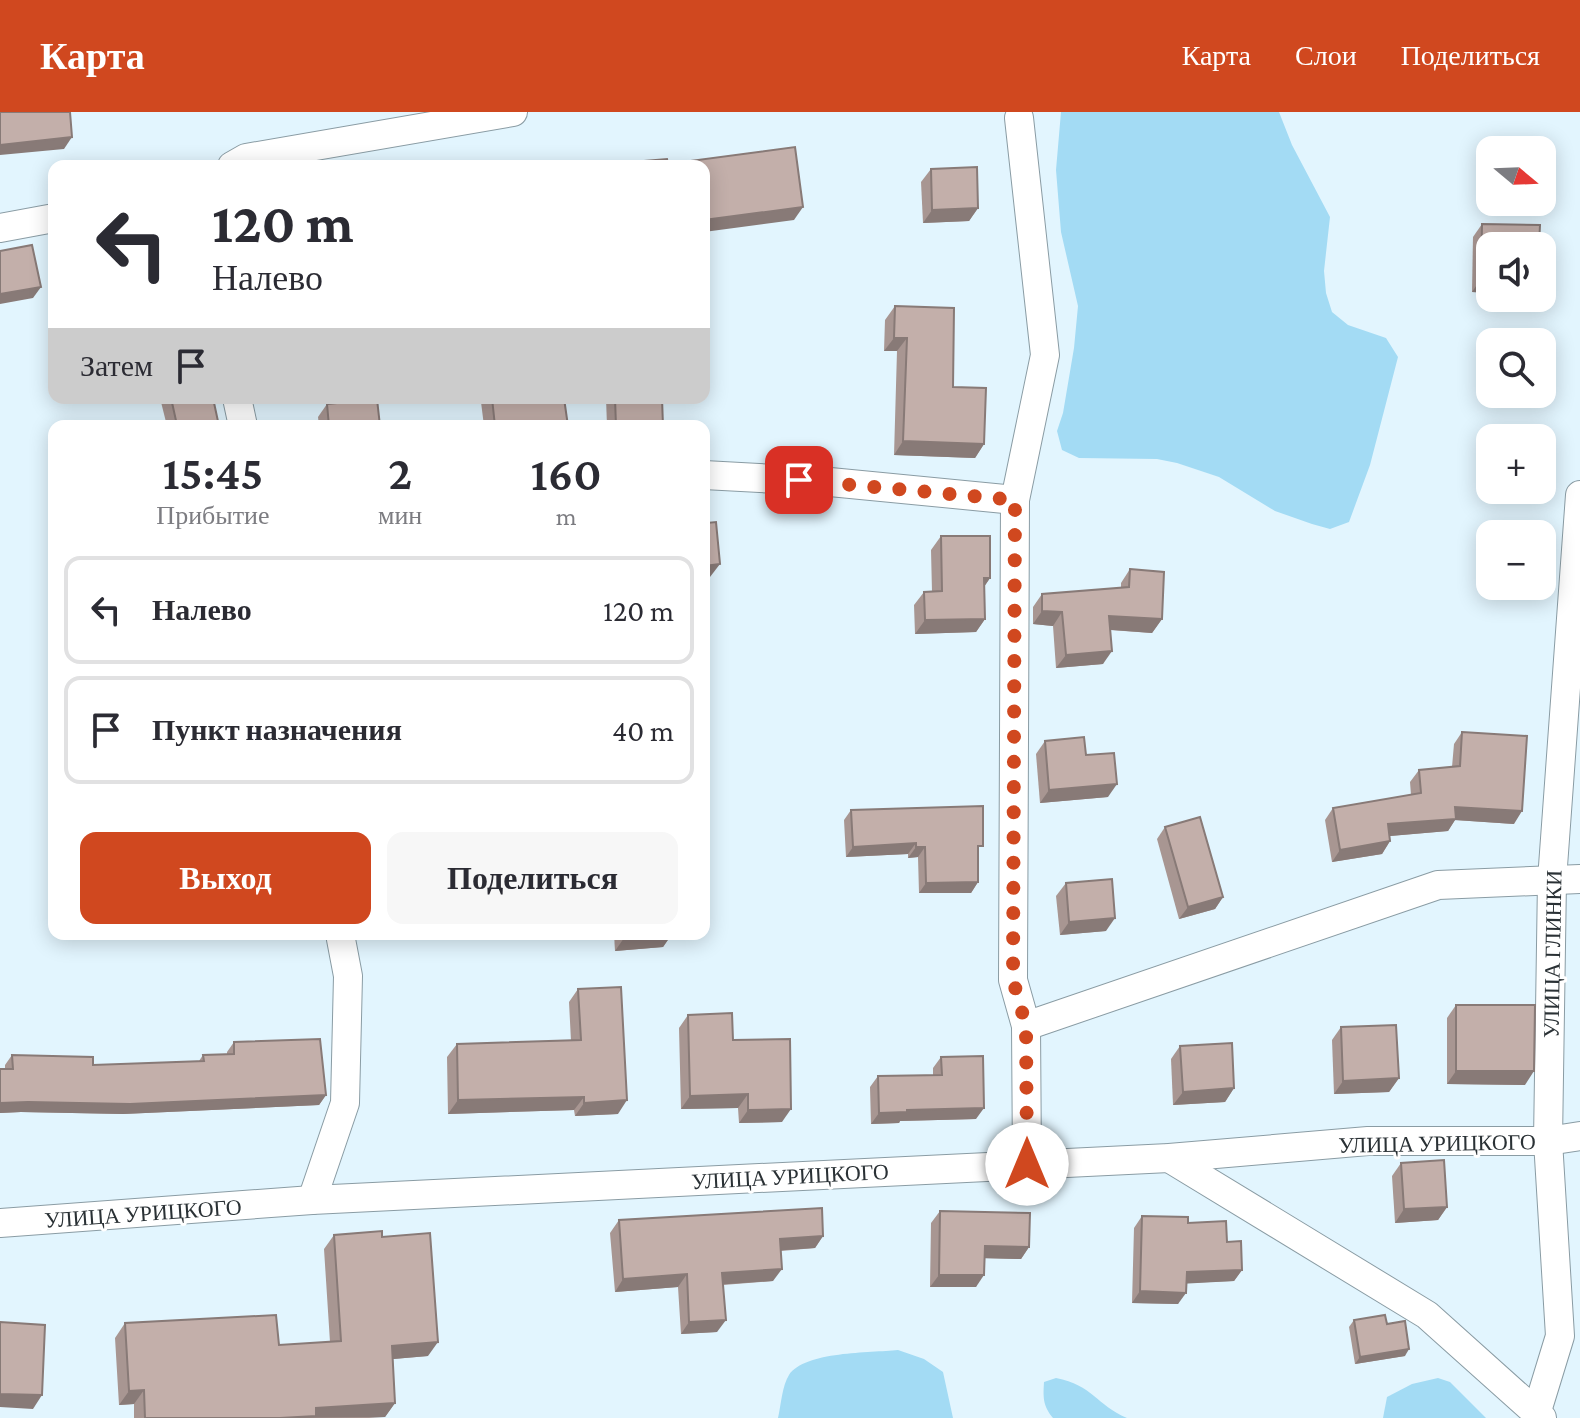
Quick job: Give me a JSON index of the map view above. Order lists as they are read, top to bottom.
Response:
{
  "streets": {
    "street": ["УЛИЦА ГЛИНКИ", "УЛИЦА УРИЦКОГО"]
  },
  "crossings": [
    ["УЛИЦА ГЛИНКИ", "УЛИЦА УРИЦКОГО"]
  ],
  "north": "right",
  "page": {
    "header": "Карта",
    "nav": ["Карта", "Слои", "Поделиться"],
    "map_buttons": ["+", "−"],
    "turn": ["120 m", "Налево"],
    "then": "Затем",
    "eta": [
      "15:45",
      "Прибытие",
      "2",
      "мин",
      "160",
      "m"
    ],
    "list": [
      {
        "name": "Налево",
        "value": "120 m"
      },
      {
        "name": "Пункт назначения",
        "value": "40 m"
      }
    ],
    "buttons": ["Выход", "Поделиться"]
  }
}
